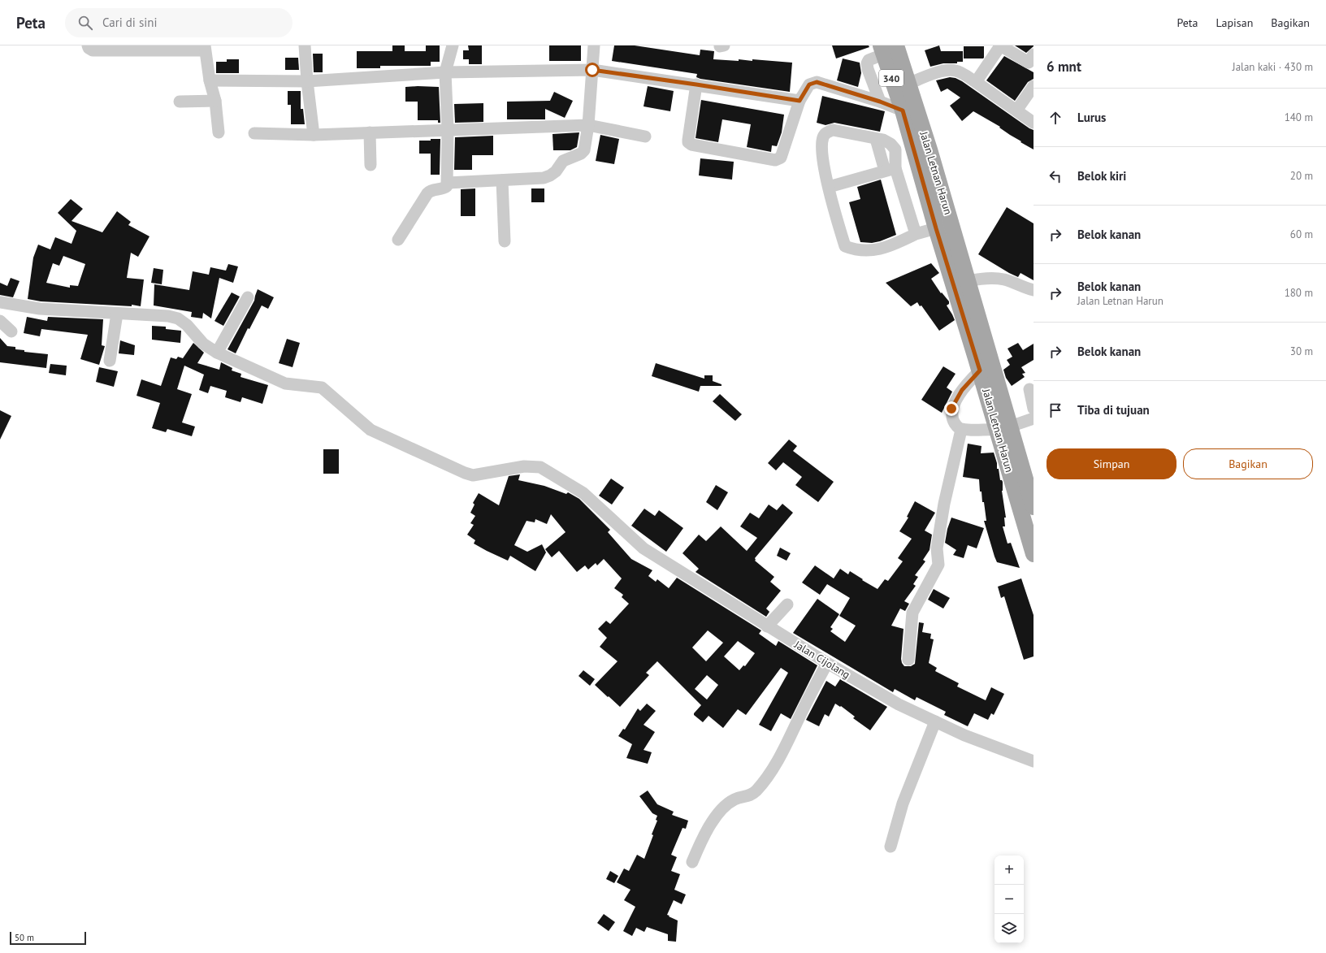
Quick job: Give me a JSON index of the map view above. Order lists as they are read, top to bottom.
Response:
{
  "streets": {
    "main road": ["340", "Jalan Letnan Harun"],
    "street": ["Jalan Cijolang"]
  },
  "scale_bar": "50 m",
  "page": {
    "header": "Peta",
    "search": "Cari di sini",
    "nav": ["Peta", "Lapisan", "Bagikan"],
    "heading": ["6 mnt", "Jalan kaki · 430 m"],
    "list": [
      ["Lurus", "140 m"],
      ["Belok kiri", "20 m"],
      ["Belok kanan", "60 m"],
      ["Belok kanan", "Jalan Letnan Harun", "180 m"],
      ["Belok kanan", "30 m"],
      "Tiba di tujuan"
    ],
    "buttons": ["Simpan", "Bagikan"],
    "map_buttons": ["+", "−"],
    "scale": "50 m"
  }
}
